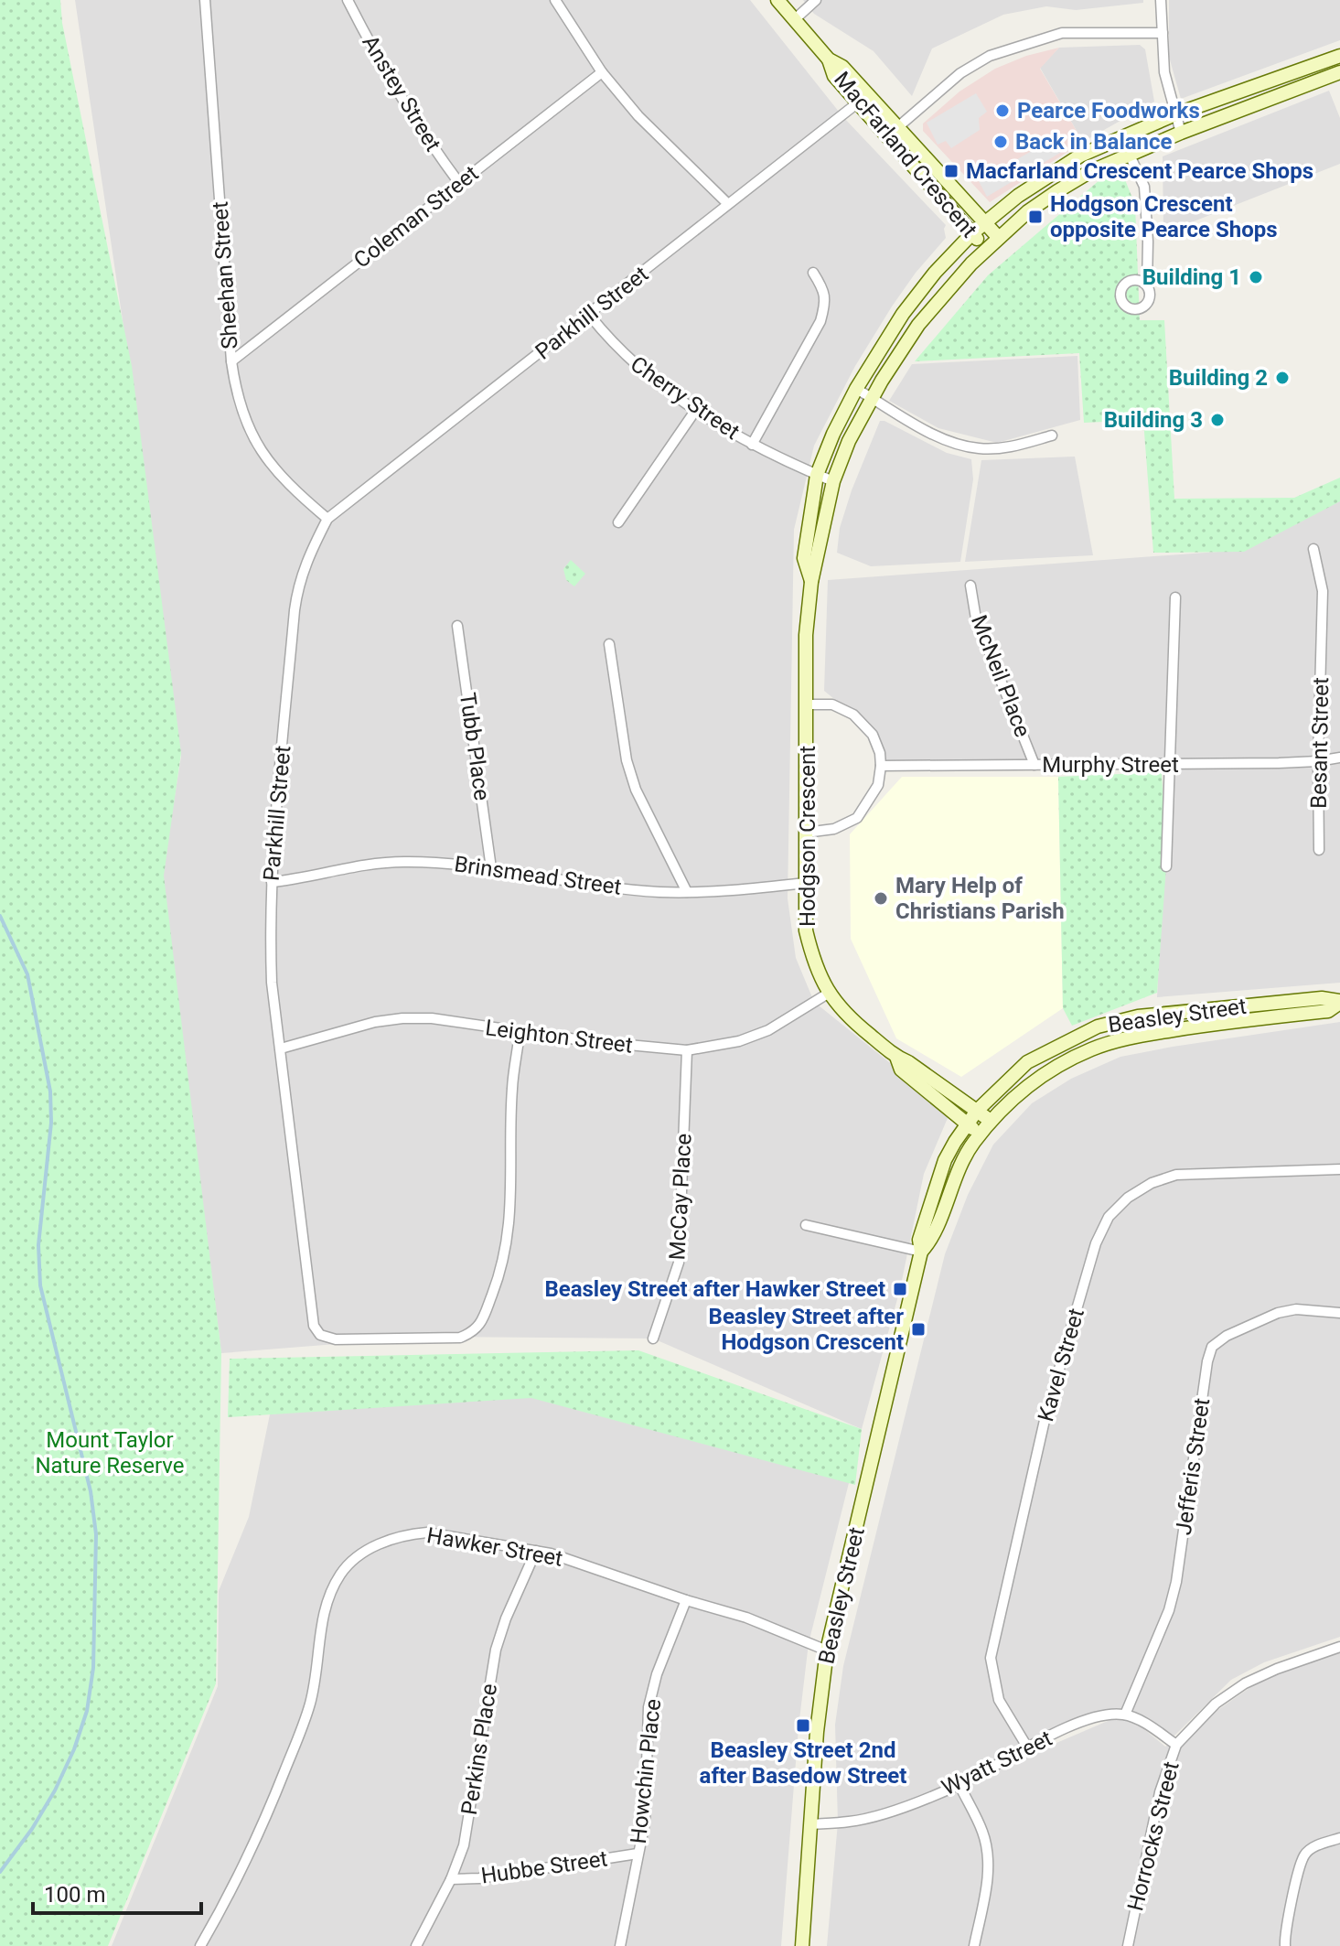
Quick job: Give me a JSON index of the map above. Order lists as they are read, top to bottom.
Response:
{
  "streets": {
    "street": [
      "Anstey Street",
      "MacFarland Crescent",
      "Coleman Street",
      "Sheehan Street",
      "Parkhill Street",
      "Cherry Street",
      "McNeil Place",
      "Besant Street",
      "Tubb Place",
      "Murphy Street",
      "Hodgson Crescent",
      "Brinsmead Street",
      "Beasley Street",
      "Leighton Street",
      "McCay Place",
      "Kavel Street",
      "Jefferis Street",
      "Hawker Street",
      "Perkins Place",
      "Wyatt Street",
      "Howchin Place",
      "Horrocks Street",
      "Hubbe Street"
    ]
  },
  "crossings": [
    ["Anstey Street", "Coleman Street"],
    ["MacFarland Crescent", "Parkhill Street"],
    ["MacFarland Crescent", "Hodgson Crescent"],
    ["Coleman Street", "Sheehan Street"],
    ["Sheehan Street", "Parkhill Street"],
    ["Parkhill Street", "Cherry Street"],
    ["Parkhill Street", "Brinsmead Street"],
    ["Parkhill Street", "Leighton Street"],
    ["Cherry Street", "Hodgson Crescent"],
    ["McNeil Place", "Murphy Street"],
    ["Besant Street", "Murphy Street"],
    ["Tubb Place", "Brinsmead Street"],
    ["Hodgson Crescent", "Brinsmead Street"],
    ["Hodgson Crescent", "Beasley Street"],
    ["Hodgson Crescent", "Leighton Street"],
    ["Beasley Street", "Hawker Street"],
    ["Beasley Street", "Wyatt Street"],
    ["Leighton Street", "McCay Place"],
    ["Kavel Street", "Wyatt Street"],
    ["Jefferis Street", "Wyatt Street"],
    ["Hawker Street", "Perkins Place"],
    ["Hawker Street", "Howchin Place"],
    ["Perkins Place", "Hubbe Street"],
    ["Howchin Place", "Hubbe Street"]
  ],
  "parks": ["Mount Taylor Nature Reserve"],
  "places": {
    "other": [
      "Pearce Foodworks",
      "Back in Balance",
      "Building 1",
      "Building 2",
      "Building 3",
      "Mary Help of Christians Parish"
    ],
    "transit": [
      "Macfarland Crescent Pearce Shops",
      "Hodgson Crescent opposite Pearce Shops",
      "Beasley Street after Hawker Street",
      "Beasley Street after Hodgson Crescent",
      "Beasley Street 2nd after Basedow Street"
    ]
  },
  "scale_bar": "100 m"
}
